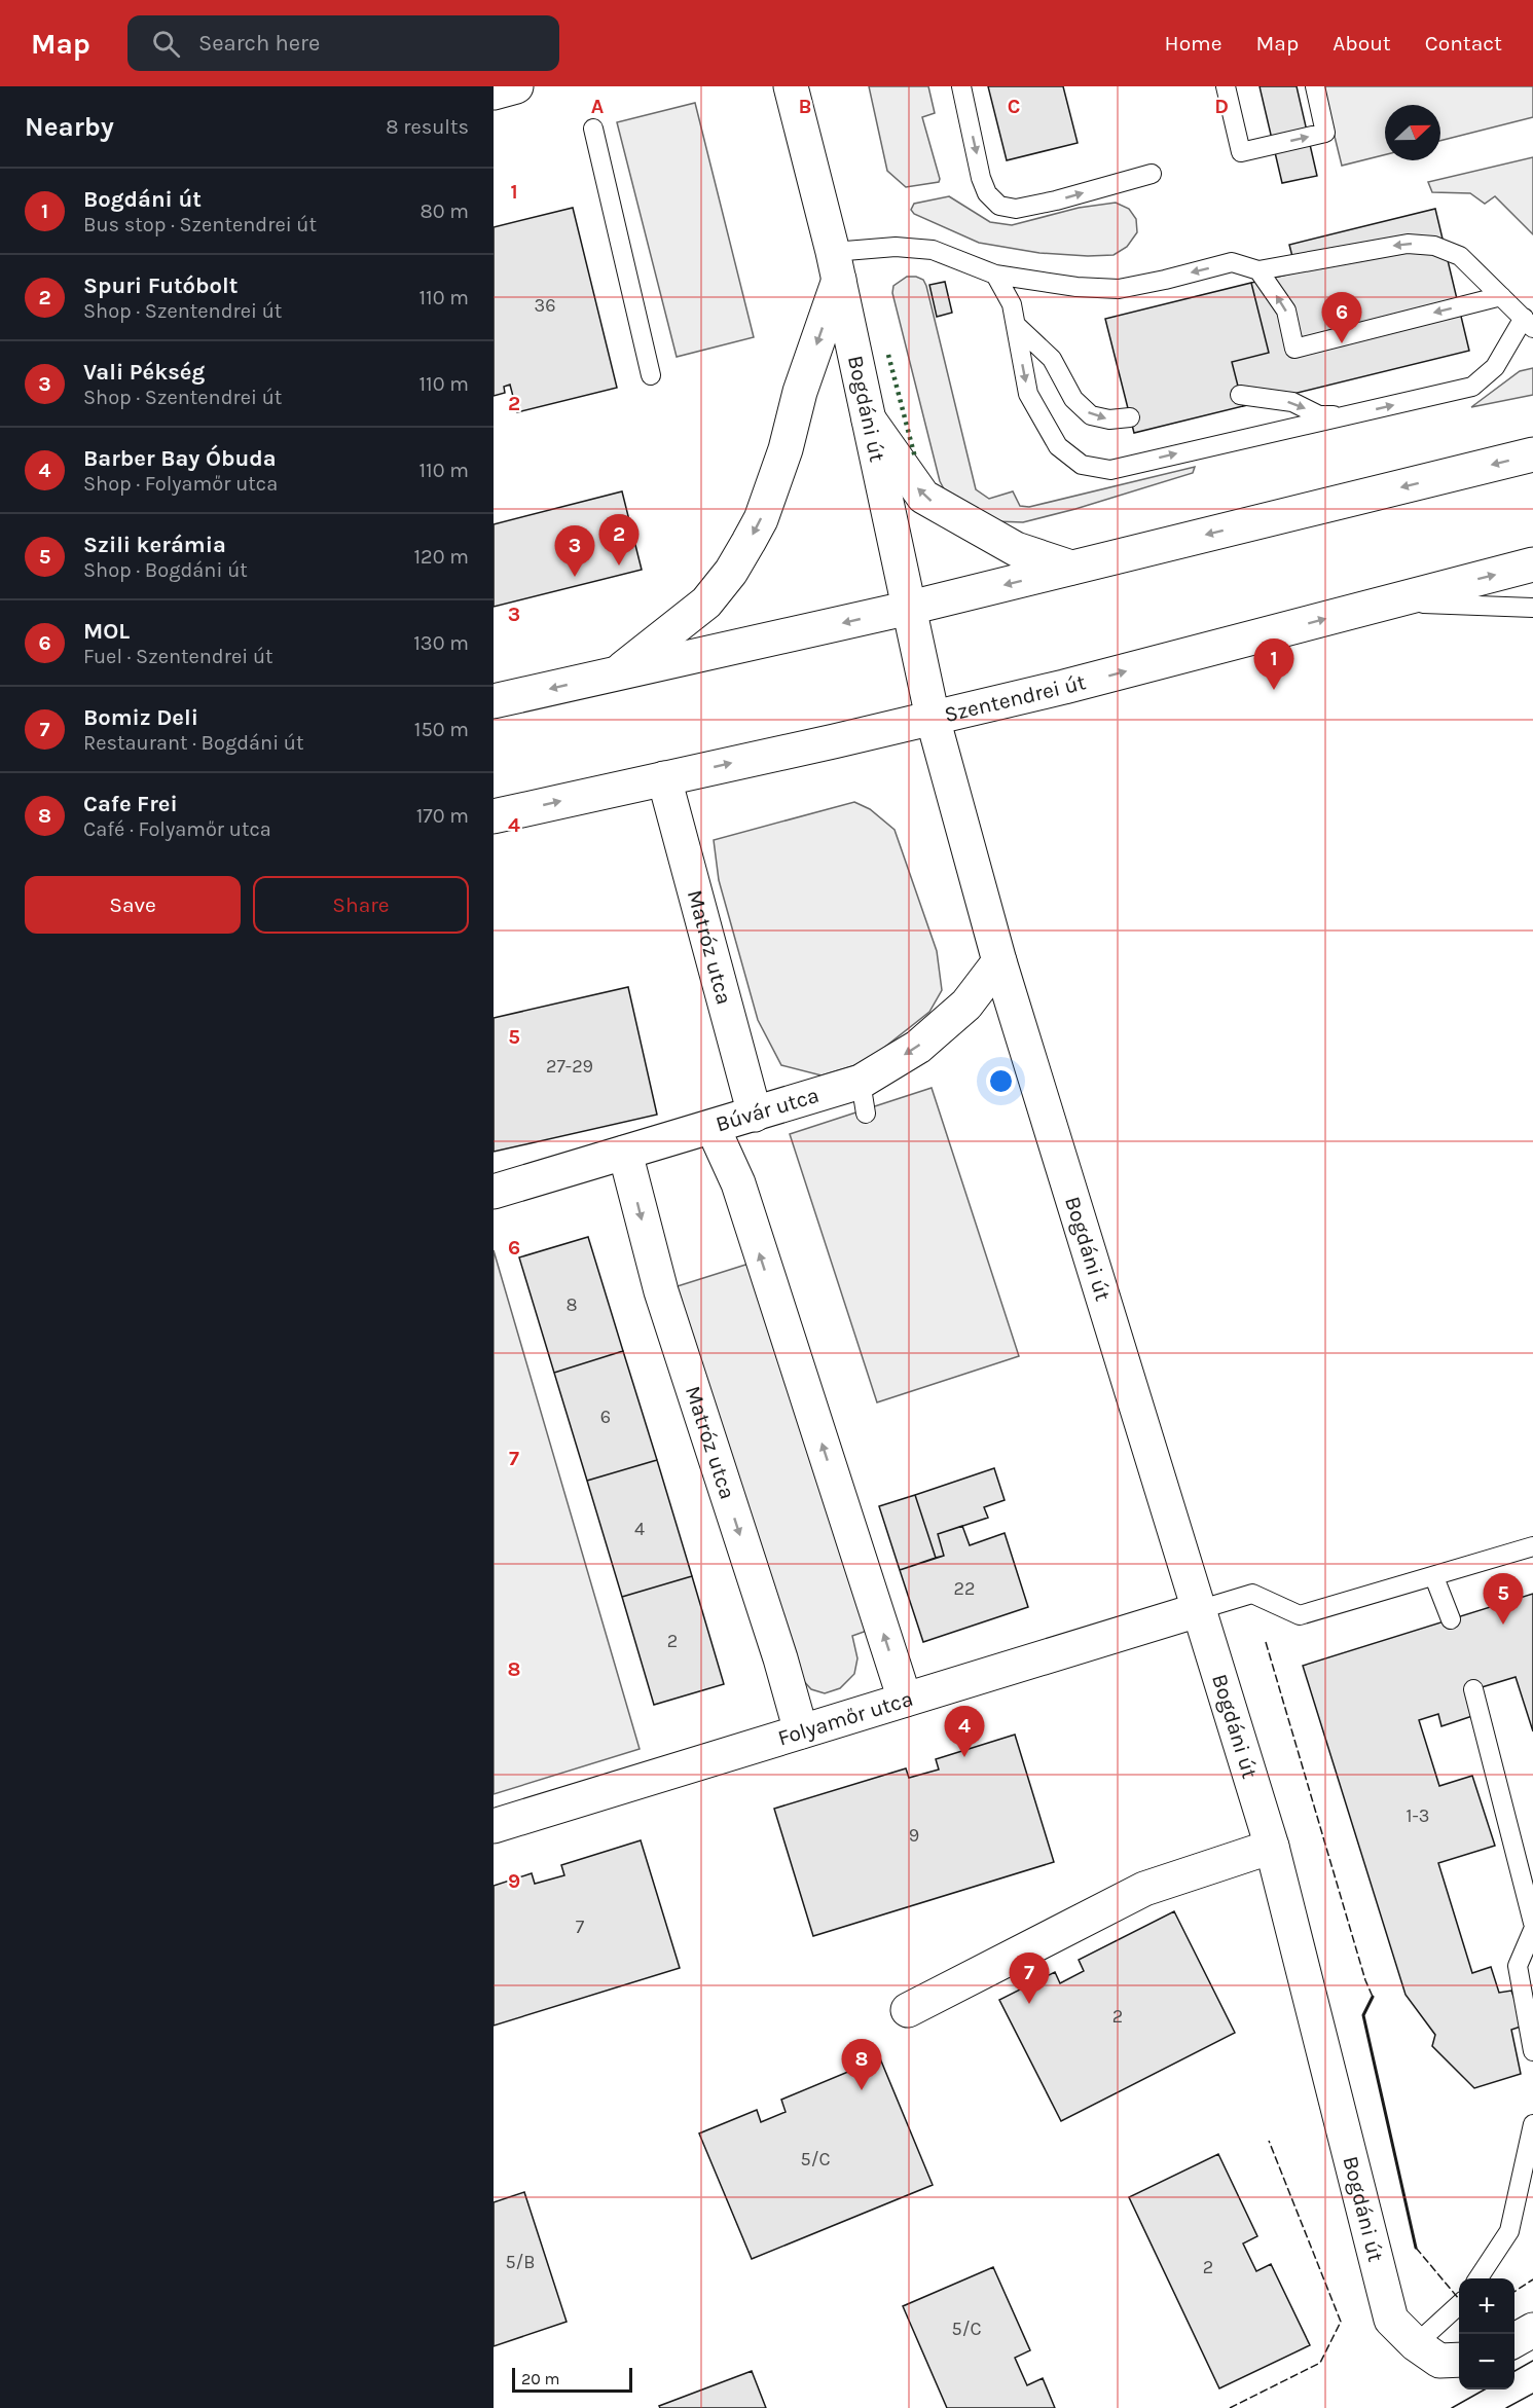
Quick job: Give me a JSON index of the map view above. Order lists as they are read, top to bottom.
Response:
{
  "streets": {
    "street": [
      "Bogdáni út",
      "Szentendrei út",
      "Matróz utca",
      "Búvár utca",
      "Folyamőr utca"
    ]
  },
  "crossings": [
    ["Bogdáni út", "Szentendrei út"],
    ["Bogdáni út", "Búvár utca"],
    ["Bogdáni út", "Folyamőr utca"],
    ["Szentendrei út", "Matróz utca"],
    ["Matróz utca", "Búvár utca"],
    ["Matróz utca", "Folyamőr utca"]
  ],
  "one_way": ["Búvár utca"],
  "house_numbers": [
    "36",
    "27-29",
    "8",
    "6",
    "4",
    "22",
    "2",
    "1-3",
    "9",
    "7",
    "2",
    "5/C",
    "5/B",
    "2",
    "5/C"
  ],
  "scale_bar": "20 m",
  "north": "right",
  "page": {
    "header": "Map",
    "search": "Search here",
    "nav": [
      "Home",
      "Map",
      "About",
      "Contact"
    ],
    "heading": ["Nearby", "8 results"],
    "list": [
      {
        "mark": "1",
        "name": "Bogdáni út",
        "note": "Bus stop · Szentendrei út",
        "value": "80 m"
      },
      {
        "mark": "2",
        "name": "Spuri Futóbolt",
        "note": "Shop · Szentendrei út",
        "value": "110 m"
      },
      {
        "mark": "3",
        "name": "Vali Pékség",
        "note": "Shop · Szentendrei út",
        "value": "110 m"
      },
      {
        "mark": "4",
        "name": "Barber Bay Óbuda",
        "note": "Shop · Folyamőr utca",
        "value": "110 m"
      },
      {
        "mark": "5",
        "name": "Szili kerámia",
        "note": "Shop · Bogdáni út",
        "value": "120 m"
      },
      {
        "mark": "6",
        "name": "MOL",
        "note": "Fuel · Szentendrei út",
        "value": "130 m"
      },
      {
        "mark": "7",
        "name": "Bomiz Deli",
        "note": "Restaurant · Bogdáni út",
        "value": "150 m"
      },
      {
        "mark": "8",
        "name": "Cafe Frei",
        "note": "Café · Folyamőr utca",
        "value": "170 m"
      }
    ],
    "pins": [
      "6",
      "2",
      "3",
      "1",
      "5",
      "4",
      "7",
      "8"
    ],
    "buttons": ["Save", "Share"],
    "map_buttons": ["+", "−"],
    "scale": "20 m"
  },
  "grid": {
    "columns": [
      "A",
      "B",
      "C",
      "D"
    ],
    "rows": [
      "1",
      "2",
      "3",
      "4",
      "5",
      "6",
      "7",
      "8",
      "9"
    ]
  }
}
